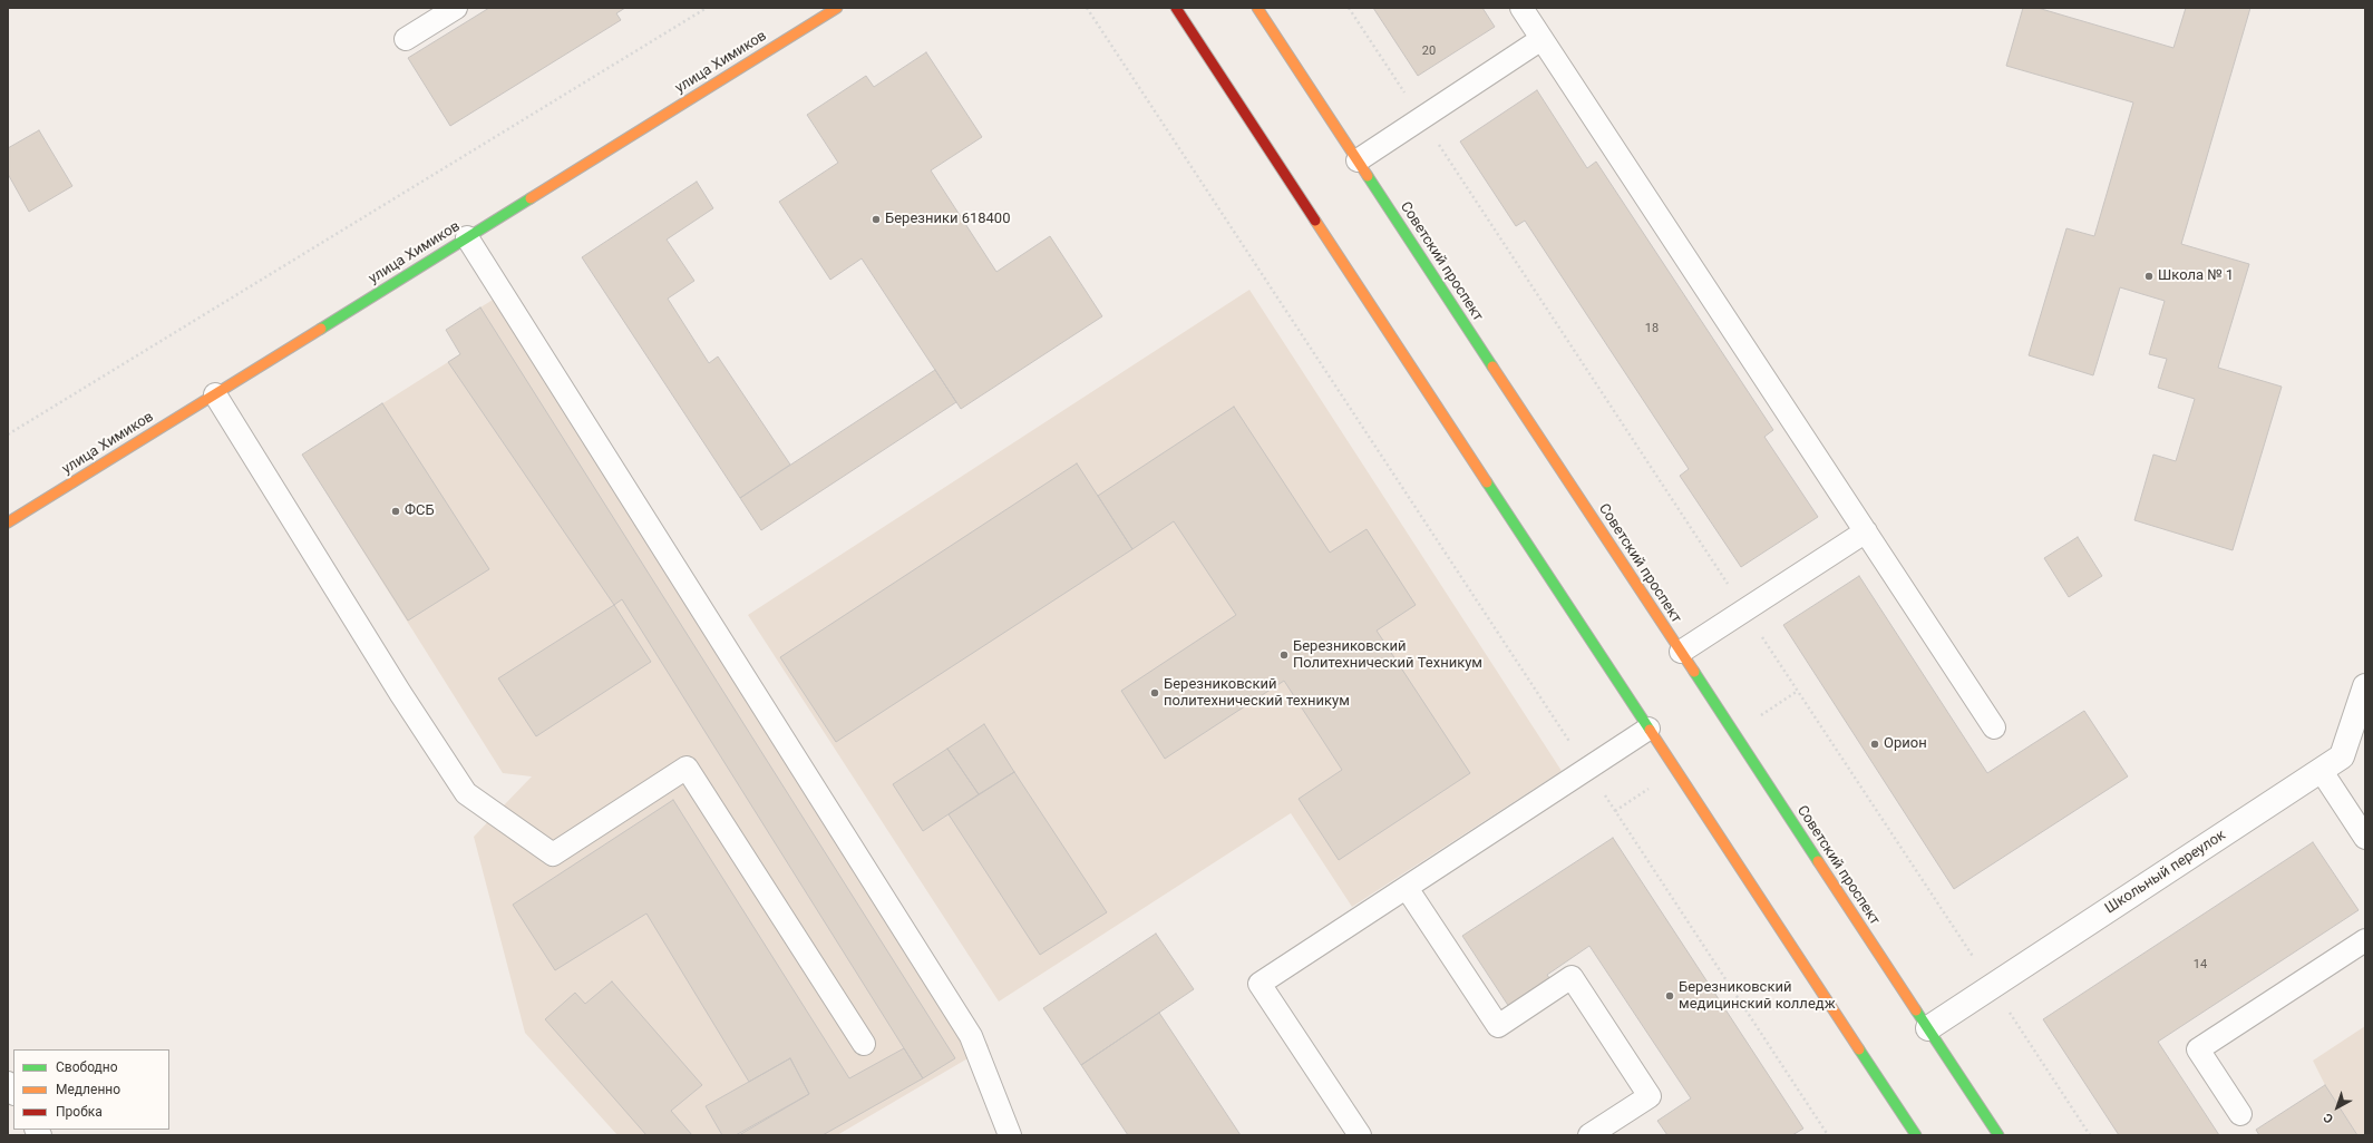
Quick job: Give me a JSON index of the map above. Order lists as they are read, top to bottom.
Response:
{
  "streets": {
    "main road": ["улица Химиков", "Советский проспект"],
    "street": ["Школьный переулок"]
  },
  "crossings": [
    ["Советский проспект", "Школьный переулок"]
  ],
  "places": [
    "Березники 618400",
    "Школа № 1",
    "ФСБ",
    "Березниковский Политехнический Техникум",
    "Березниковский политехнический техникум",
    "Орион",
    "Березниковский медицинский колледж"
  ],
  "house_numbers": ["20", "18", "14"],
  "legend": ["Свободно", "Медленно", "Пробка"],
  "north": "bottom left"
}
